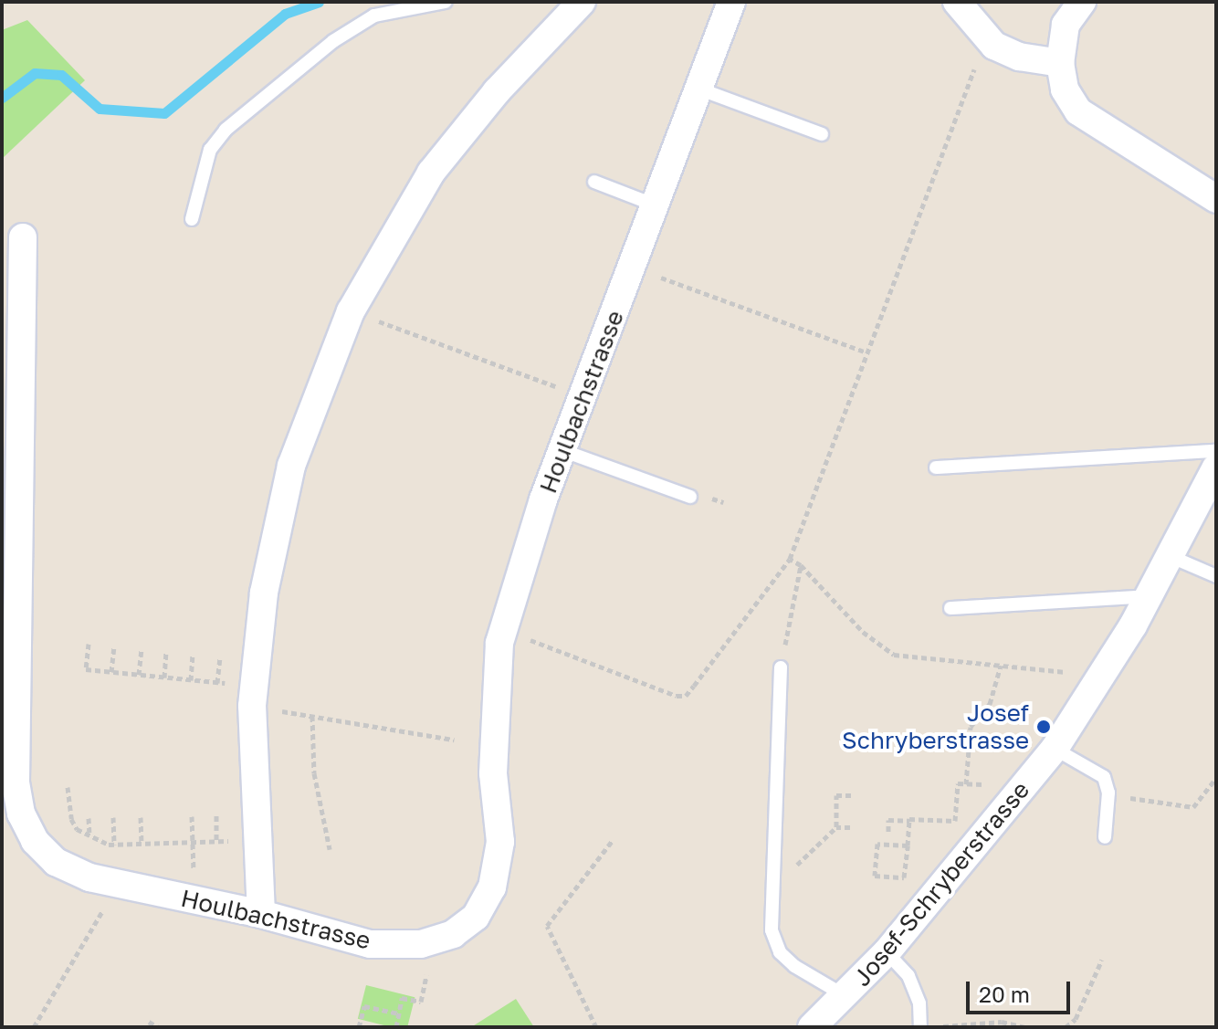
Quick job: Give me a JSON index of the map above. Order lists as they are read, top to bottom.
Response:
{
  "streets": {
    "street": ["Houlbachstrasse", "Josef-Schryberstrasse"]
  },
  "places": ["Josef Schryberstrasse"],
  "scale_bar": "20 m"
}
